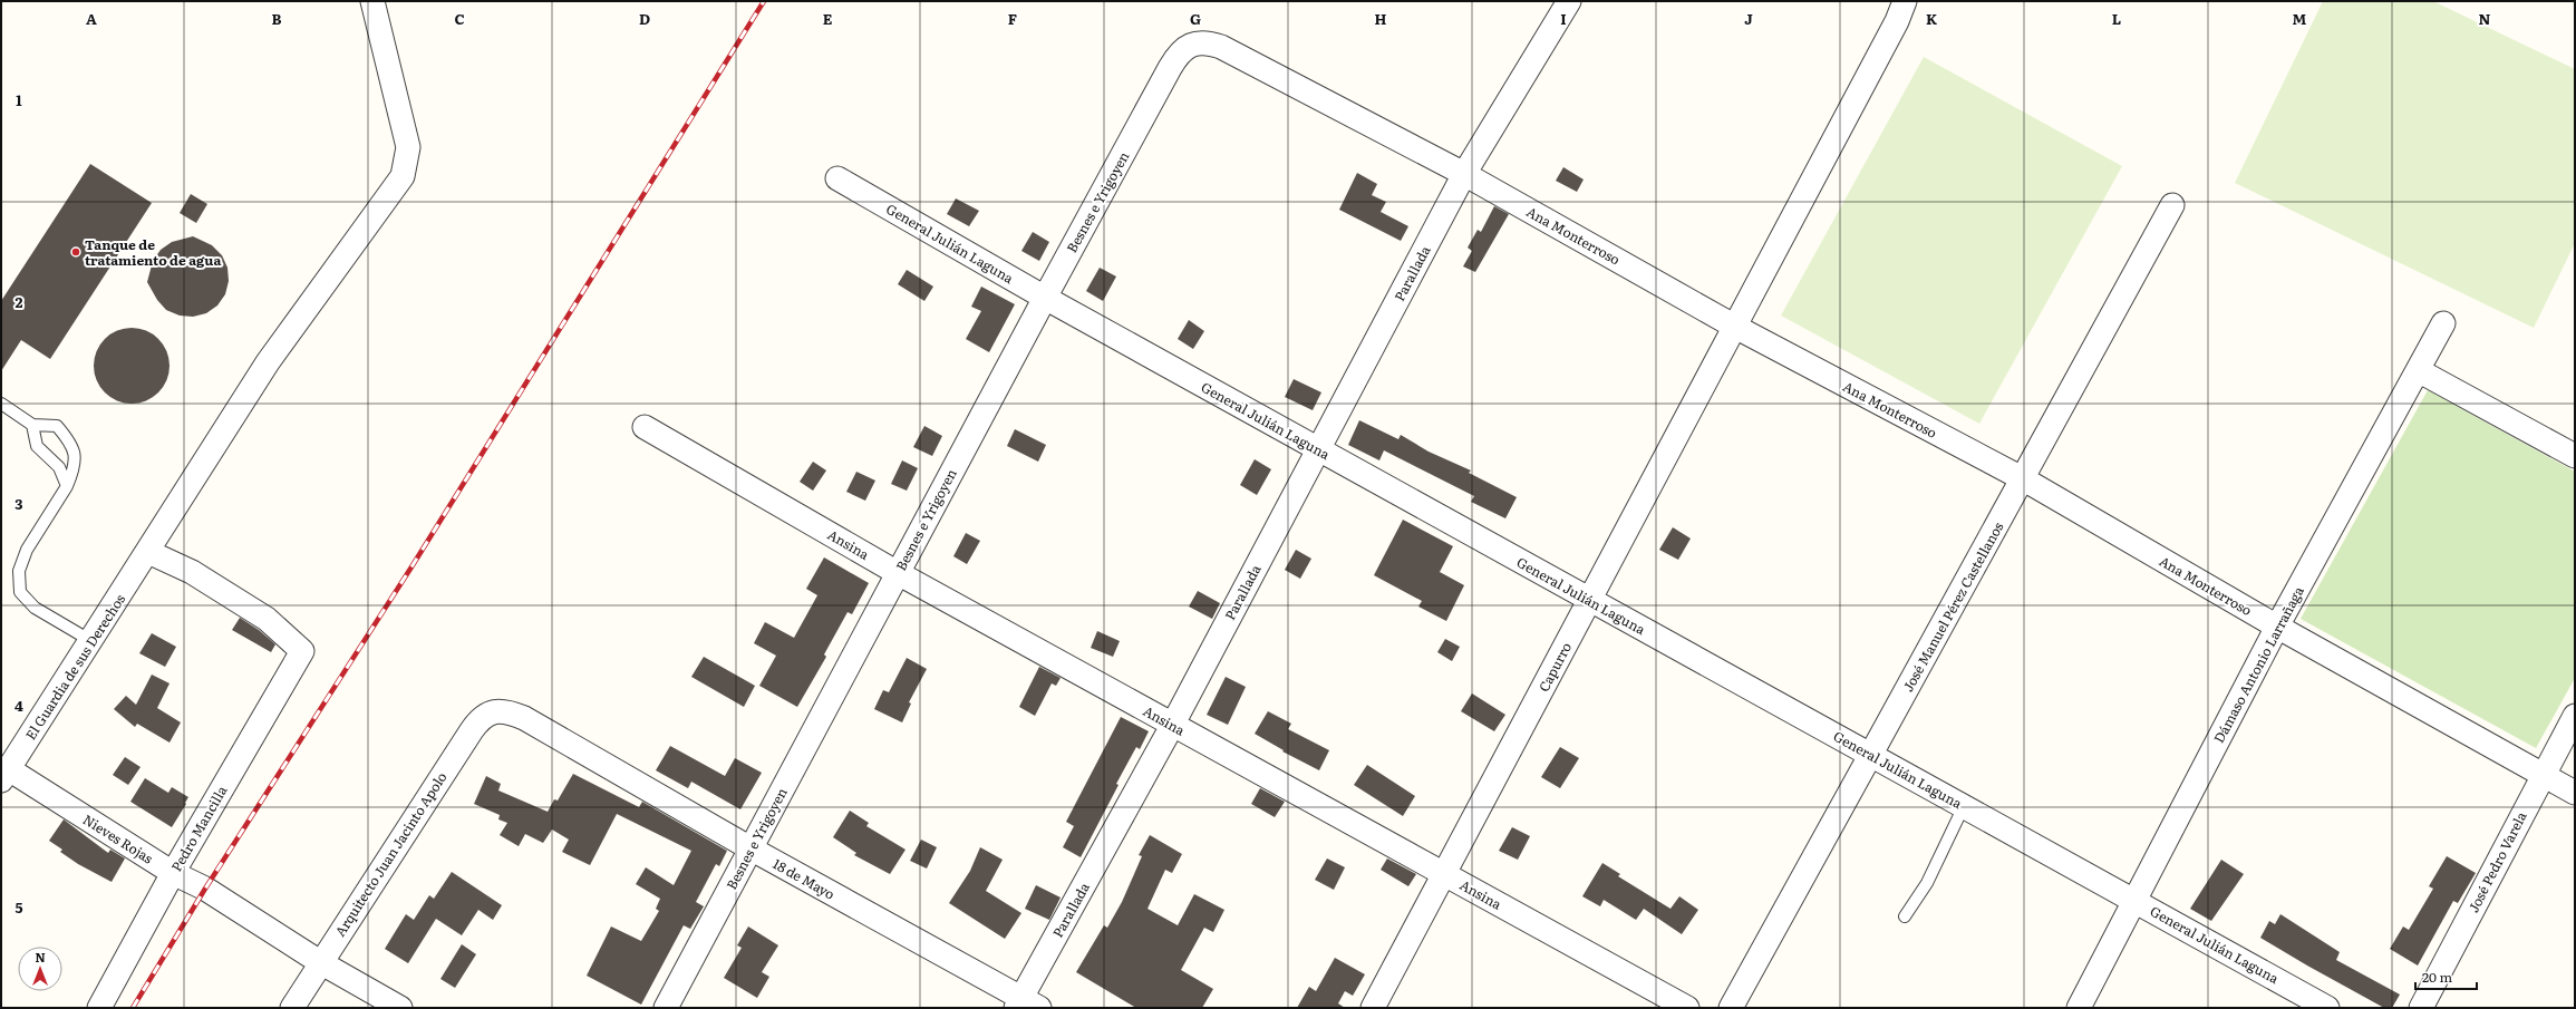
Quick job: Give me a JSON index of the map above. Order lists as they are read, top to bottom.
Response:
{
  "streets": {
    "street": [
      "Besnes e Yrigoyen",
      "Ana Monterroso",
      "General Julián Laguna",
      "Parallada",
      "Ansina",
      "José Manuel Pérez Castellanos",
      "Dámaso Antonio Larrañaga",
      "El Guardia de sus Derechos",
      "Capurro",
      "Pedro Mancilla",
      "Nieves Rojas",
      "Arquitecto Juan Jacinto Apolo",
      "José Pedro Varela",
      "18 de Mayo"
    ]
  },
  "crossings": [
    ["Besnes e Yrigoyen", "Ana Monterroso"],
    ["Besnes e Yrigoyen", "General Julián Laguna"],
    ["Besnes e Yrigoyen", "Ansina"],
    ["Besnes e Yrigoyen", "18 de Mayo"],
    ["Ana Monterroso", "Parallada"],
    ["Ana Monterroso", "José Manuel Pérez Castellanos"],
    ["Ana Monterroso", "Dámaso Antonio Larrañaga"],
    ["Ana Monterroso", "Capurro"],
    ["Ana Monterroso", "José Pedro Varela"],
    ["General Julián Laguna", "Parallada"],
    ["General Julián Laguna", "José Manuel Pérez Castellanos"],
    ["General Julián Laguna", "Dámaso Antonio Larrañaga"],
    ["General Julián Laguna", "Capurro"],
    ["Parallada", "Ansina"],
    ["Parallada", "18 de Mayo"],
    ["Ansina", "Capurro"],
    ["El Guardia de sus Derechos", "Pedro Mancilla"],
    ["El Guardia de sus Derechos", "Nieves Rojas"],
    ["Pedro Mancilla", "Nieves Rojas"],
    ["Nieves Rojas", "Arquitecto Juan Jacinto Apolo"],
    ["Arquitecto Juan Jacinto Apolo", "18 de Mayo"]
  ],
  "places": ["Tanque de tratamiento de agua"],
  "scale_bar": "20 m",
  "north": "top",
  "grid": {
    "columns": [
      "A",
      "B",
      "C",
      "D",
      "E",
      "F",
      "G",
      "H",
      "I",
      "J",
      "K",
      "L",
      "M",
      "N"
    ],
    "rows": [
      "1",
      "2",
      "3",
      "4",
      "5"
    ]
  }
}
